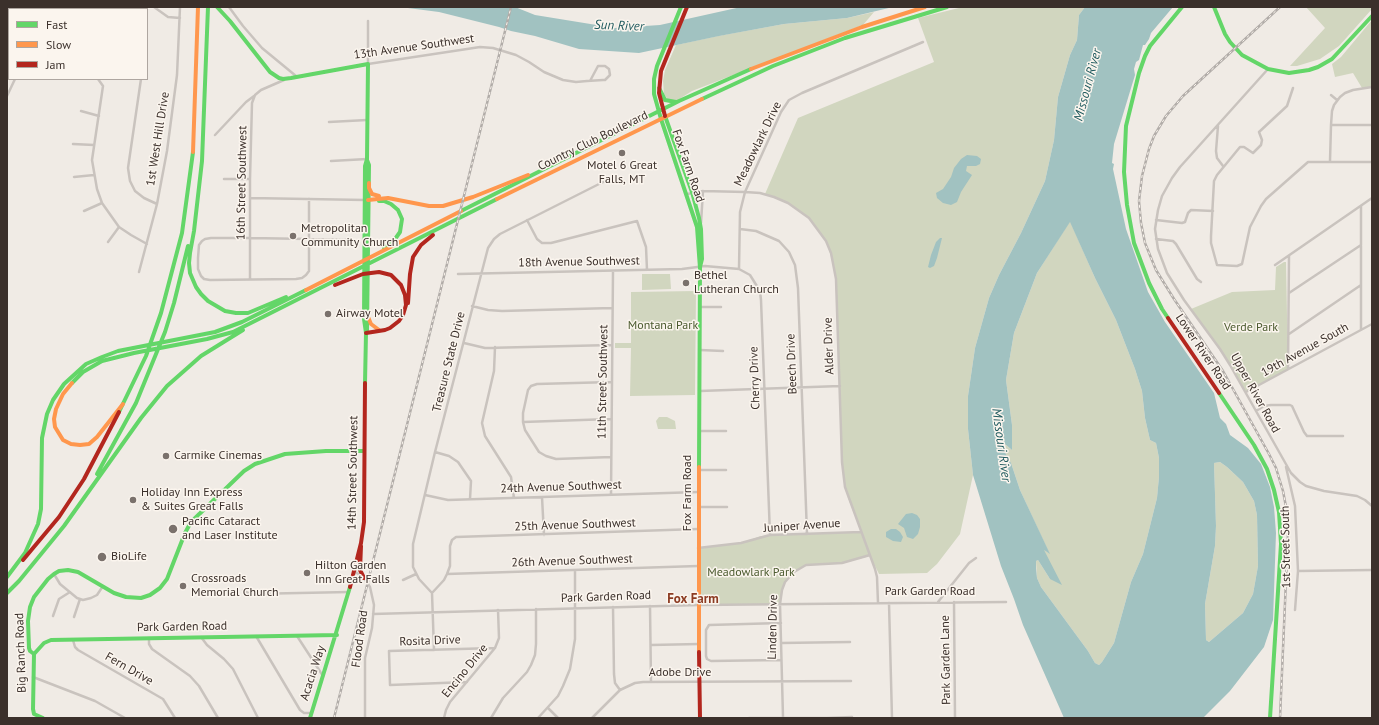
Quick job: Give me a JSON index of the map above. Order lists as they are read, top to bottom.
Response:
{
  "streets": {
    "main road": [
      "13th Avenue Southwest",
      "Country Club Boulevard",
      "Fox Farm Road",
      "Lower River Road",
      "14th Street Southwest",
      "Park Garden Road",
      "Big Ranch Road",
      "Acacia Way"
    ],
    "street": [
      "1st West Hill Drive",
      "Meadowlark Drive",
      "16th Street Southwest",
      "18th Avenue Southwest",
      "Alder Drive",
      "19th Avenue South",
      "Treasure State Drive",
      "Beech Drive",
      "Cherry Drive",
      "11th Street Southwest",
      "Upper River Road",
      "24th Avenue Southwest",
      "25th Avenue Southwest",
      "Juniper Avenue",
      "1st Street South",
      "26th Avenue Southwest",
      "Linden Drive",
      "Flood Road",
      "Rosita Drive",
      "Park Garden Lane",
      "Fern Drive",
      "Encino Drive",
      "Adobe Drive"
    ]
  },
  "crossings": [
    ["13th Avenue Southwest", "16th Street Southwest"],
    ["13th Avenue Southwest", "14th Street Southwest"],
    ["Country Club Boulevard", "Fox Farm Road"],
    ["Meadowlark Drive", "Alder Drive"],
    ["Meadowlark Drive", "Beech Drive"],
    ["Meadowlark Drive", "Cherry Drive"],
    ["Fox Farm Road", "18th Avenue Southwest"],
    ["Fox Farm Road", "Alder Drive"],
    ["Fox Farm Road", "24th Avenue Southwest"],
    ["Fox Farm Road", "25th Avenue Southwest"],
    ["Fox Farm Road", "Juniper Avenue"],
    ["Fox Farm Road", "26th Avenue Southwest"],
    ["Fox Farm Road", "Park Garden Road"],
    ["Fox Farm Road", "Adobe Drive"],
    ["18th Avenue Southwest", "Treasure State Drive"],
    ["18th Avenue Southwest", "11th Street Southwest"],
    ["Alder Drive", "Juniper Avenue"],
    ["Alder Drive", "Park Garden Road"],
    ["Alder Drive", "Linden Drive"],
    ["19th Avenue South", "Upper River Road"],
    ["Treasure State Drive", "24th Avenue Southwest"],
    ["Beech Drive", "Juniper Avenue"],
    ["Cherry Drive", "Juniper Avenue"],
    ["11th Street Southwest", "24th Avenue Southwest"],
    ["Upper River Road", "1st Street South"],
    ["14th Street Southwest", "Park Garden Road"],
    ["14th Street Southwest", "Acacia Way"],
    ["25th Avenue Southwest", "26th Avenue Southwest"],
    ["Park Garden Road", "Linden Drive"],
    ["Park Garden Road", "Flood Road"],
    ["Park Garden Road", "Big Ranch Road"],
    ["Park Garden Road", "Park Garden Lane"],
    ["Park Garden Road", "Fern Drive"],
    ["Park Garden Road", "Encino Drive"],
    ["Park Garden Road", "Acacia Way"],
    ["Linden Drive", "Adobe Drive"],
    ["Rosita Drive", "Encino Drive"]
  ],
  "districts": ["Fox Farm"],
  "water": ["Sun River", "Missouri River"],
  "parks": ["Montana Park", "Verde Park", "Meadowlark Park"],
  "places": [
    "Motel 6 Great Falls, MT",
    "Metropolitan Community Church",
    "Bethel Lutheran Church",
    "Airway Motel",
    "Carmike Cinemas",
    "Holiday Inn Express & Suites Great Falls",
    "Pacific Cataract and Laser Institute",
    "BioLife",
    "Hilton Garden Inn Great Falls",
    "Crossroads Memorial Church"
  ],
  "legend": ["Fast", "Slow", "Jam"]
}
